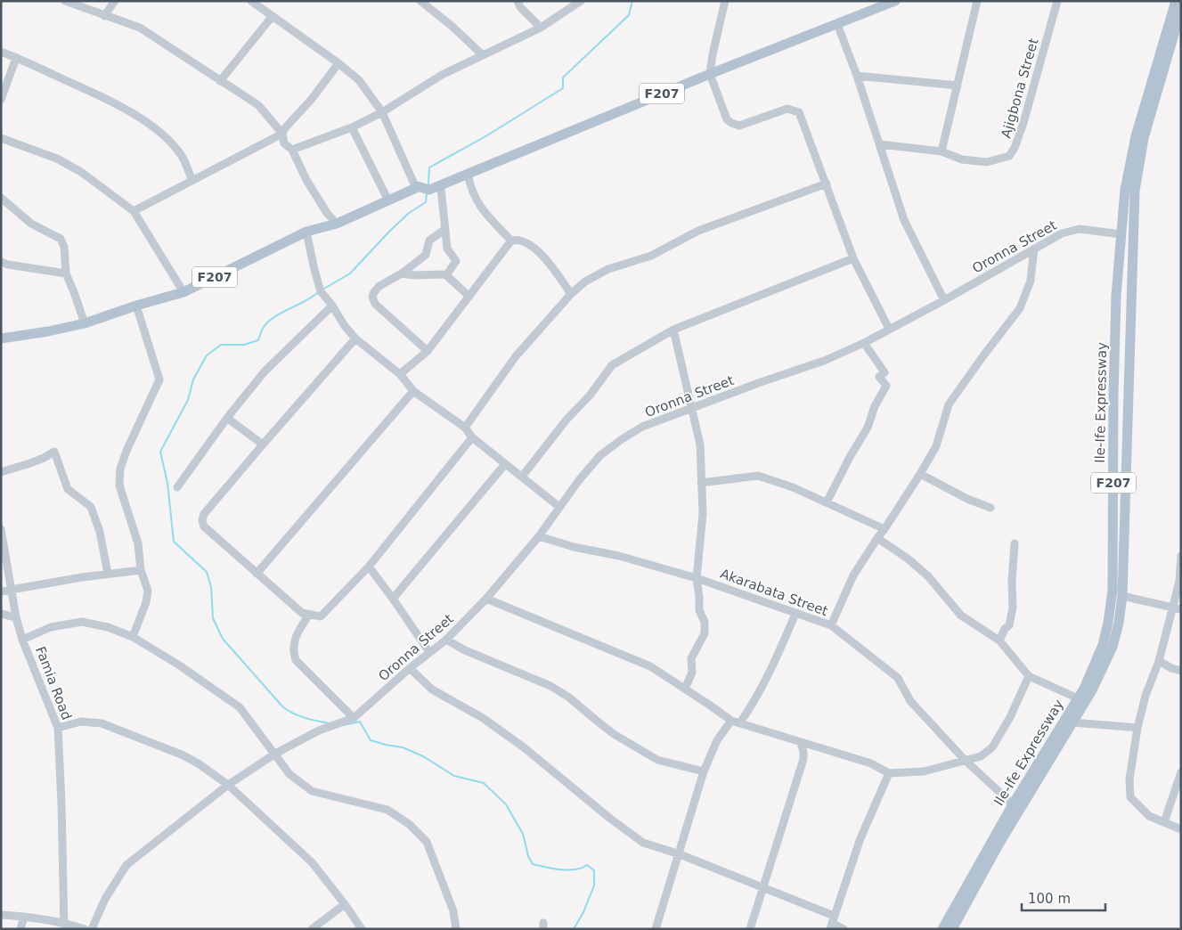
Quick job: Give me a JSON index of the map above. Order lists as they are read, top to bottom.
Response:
{
  "streets": {
    "main road": ["F207", "Ile-Ife Expressway"],
    "street": [
      "Ajigbona Street",
      "Oronna Street",
      "Akarabata Street",
      "Famia Road"
    ]
  },
  "crossings": [
    ["Oronna Street", "Ile-Ife Expressway"],
    ["Oronna Street", "Akarabata Street"],
    ["Ile-Ife Expressway", "Akarabata Street"]
  ],
  "scale_bar": "100 m"
}
